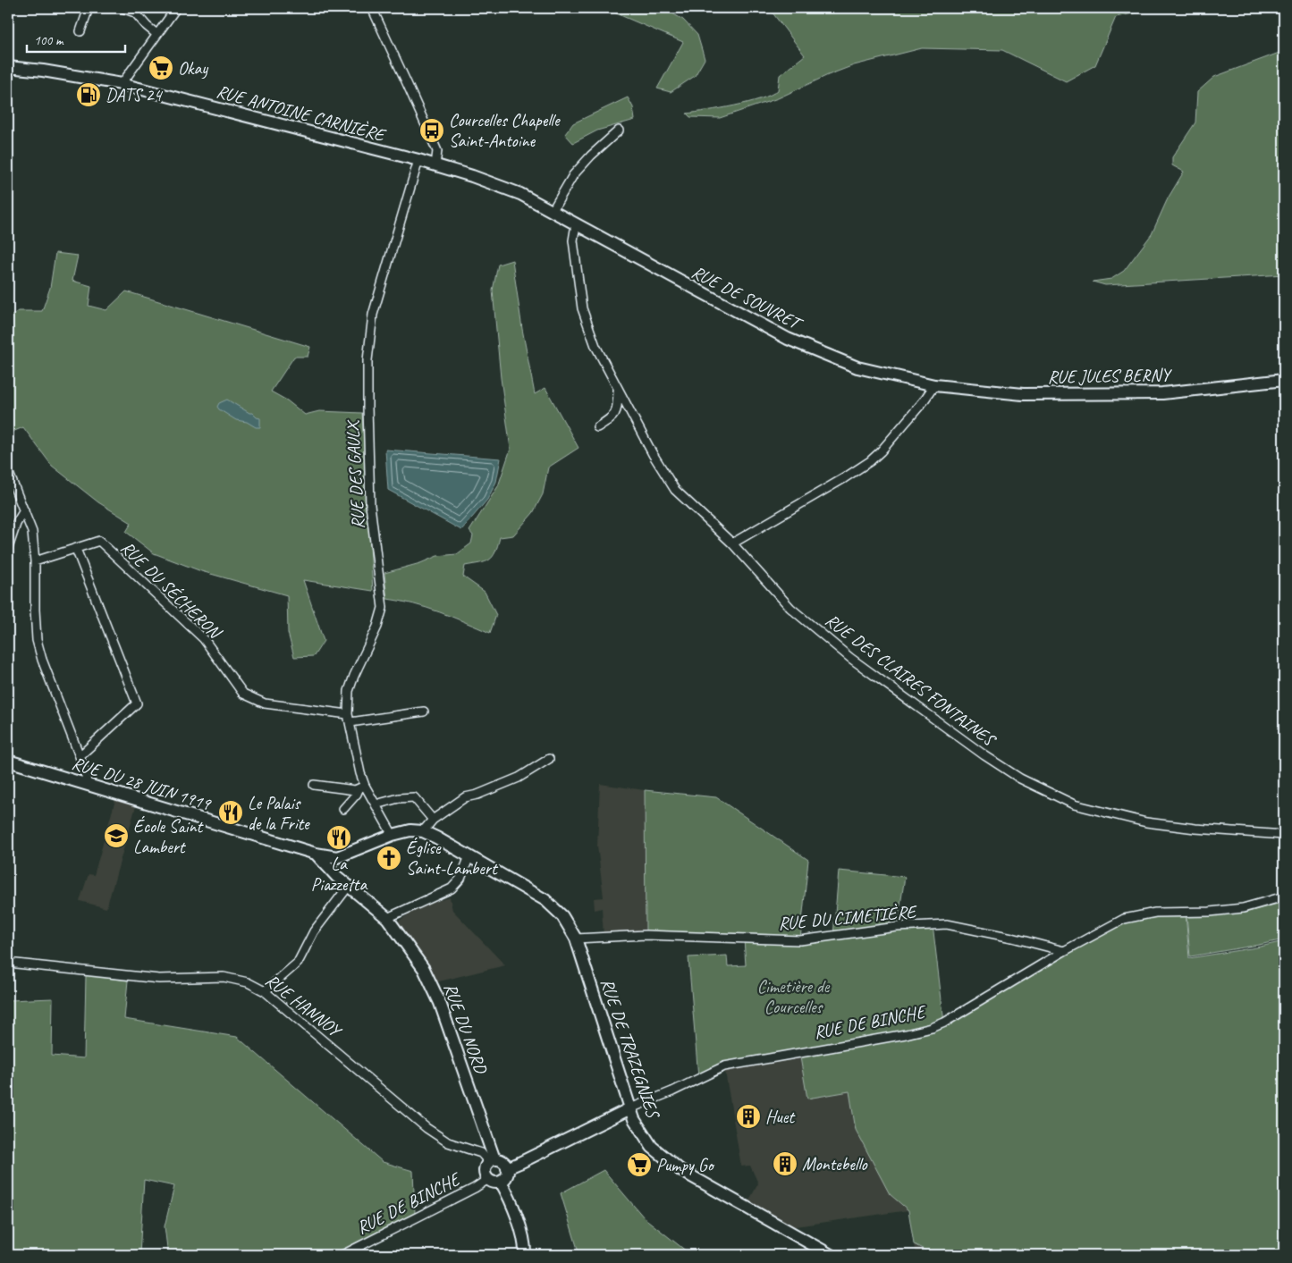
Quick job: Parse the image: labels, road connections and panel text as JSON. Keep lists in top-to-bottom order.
{
  "streets": {
    "main road": [
      "RUE ANTOINE CARNIÈRE",
      "RUE DE SOUVRET",
      "RUE JULES BERNY",
      "RUE DU 28 JUIN 1919",
      "RUE DE BINCHE",
      "RUE DU NORD",
      "RUE DE TRAZEGNIES"
    ],
    "street": [
      "RUE DES GAULX",
      "RUE DU SÉCHERON",
      "RUE DES CLAIRES FONTAINES",
      "RUE DU CIMETIÈRE",
      "RUE HANNOY"
    ]
  },
  "crossings": [
    ["RUE ANTOINE CARNIÈRE", "RUE DE SOUVRET"],
    ["RUE ANTOINE CARNIÈRE", "RUE DES GAULX"],
    ["RUE DE SOUVRET", "RUE JULES BERNY"],
    ["RUE DE SOUVRET", "RUE DES GAULX"],
    ["RUE DE SOUVRET", "RUE DES CLAIRES FONTAINES"],
    ["RUE DES GAULX", "RUE DU SÉCHERON"],
    ["RUE DES GAULX", "RUE DU 28 JUIN 1919"],
    ["RUE DU 28 JUIN 1919", "RUE DU NORD"],
    ["RUE DU 28 JUIN 1919", "RUE DE TRAZEGNIES"],
    ["RUE DU CIMETIÈRE", "RUE DE BINCHE"],
    ["RUE DU CIMETIÈRE", "RUE DE TRAZEGNIES"],
    ["RUE HANNOY", "RUE DE BINCHE"],
    ["RUE HANNOY", "RUE DU NORD"],
    ["RUE DE BINCHE", "RUE DU NORD"],
    ["RUE DE BINCHE", "RUE DE TRAZEGNIES"]
  ],
  "parks": ["Cimetière de Courcelles"],
  "places": {
    "supermarket": ["Okay", "Pumpy Go"],
    "fuel station": ["DATS 24"],
    "bus stop": ["Courcelles Chapelle Saint-Antoine"],
    "restaurant": ["Le Palais de la Frite", "La Piazzetta"],
    "school or university": ["École Saint Lambert"],
    "church": ["Église Saint-Lambert"],
    "building": ["Huet", "Montebello"]
  },
  "scale_bar": "100 m"
}
